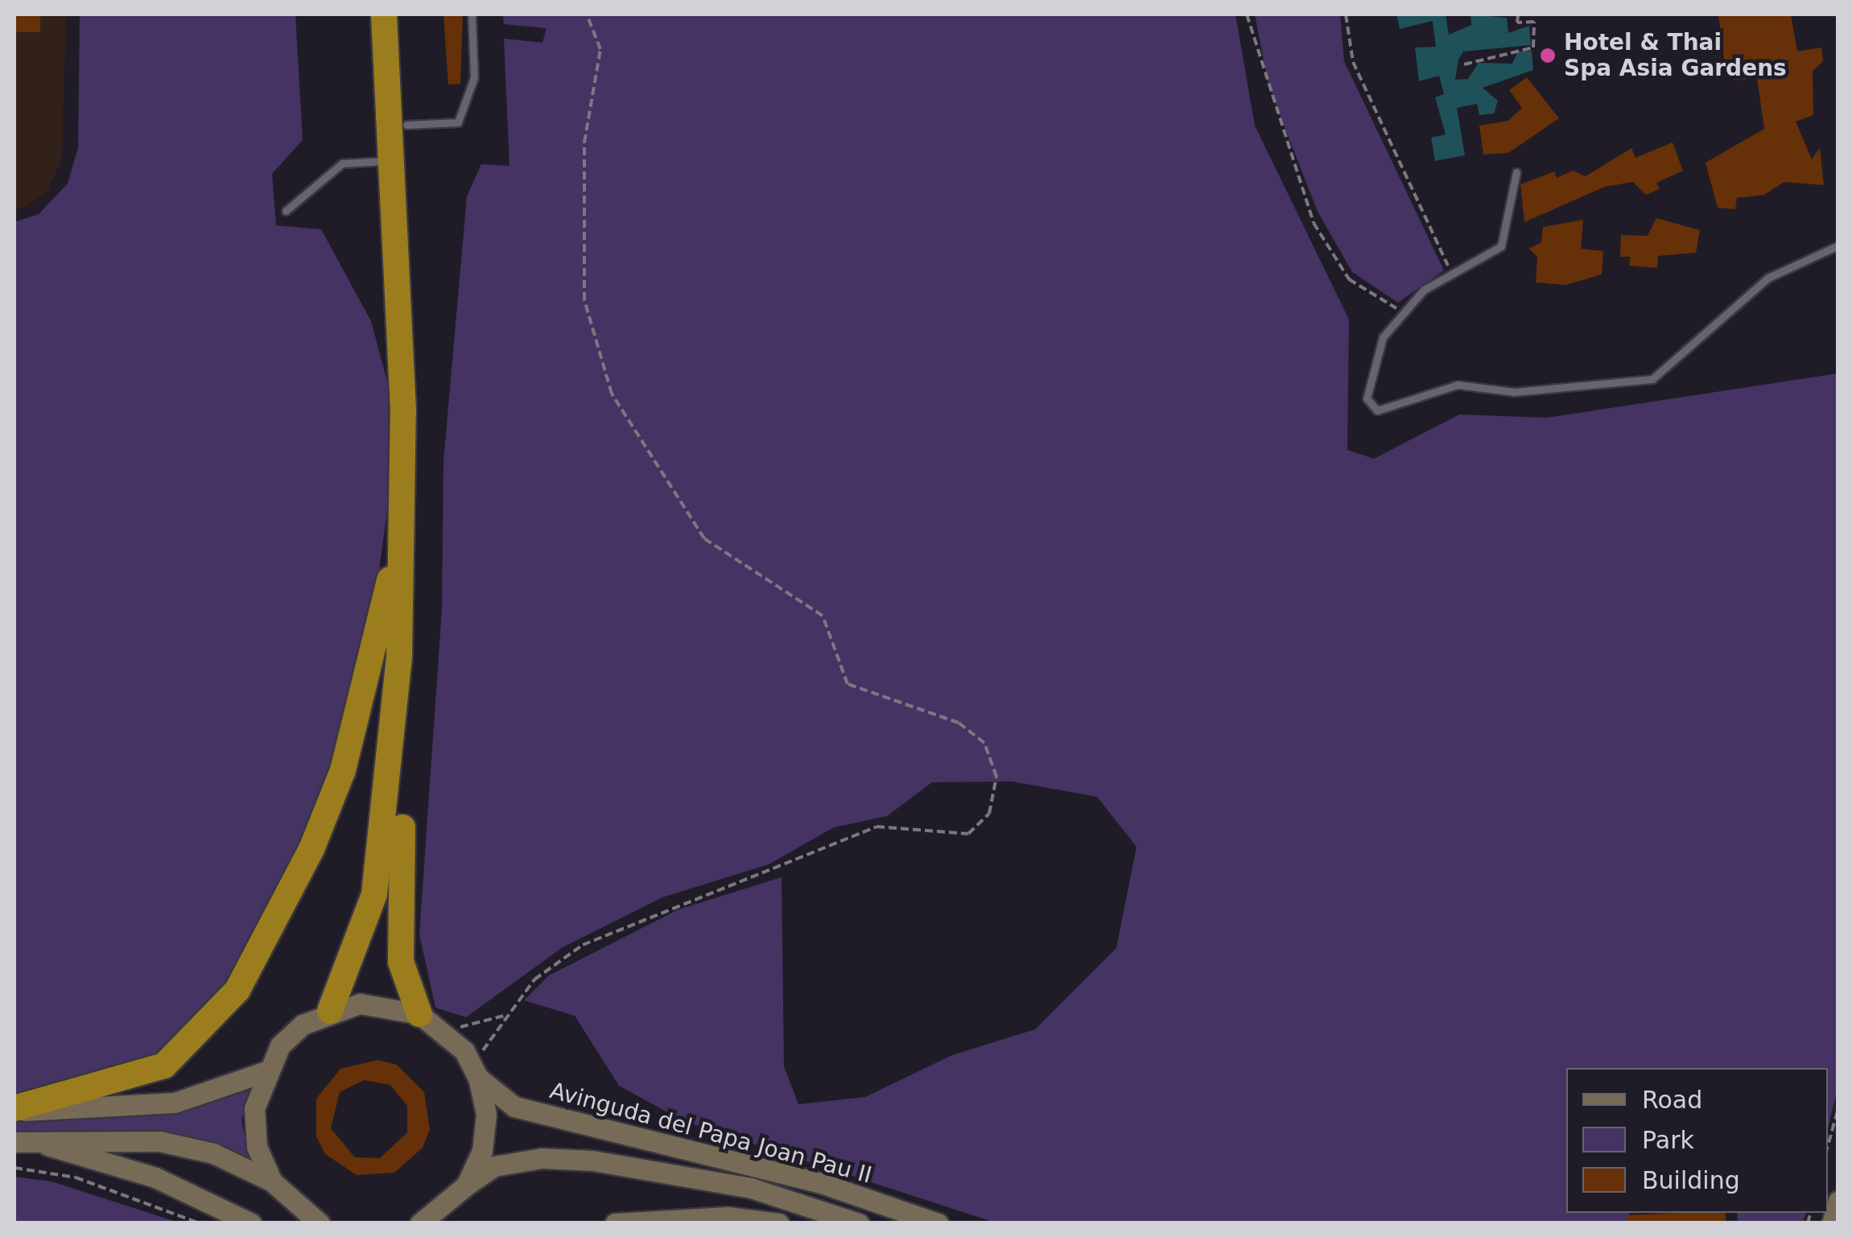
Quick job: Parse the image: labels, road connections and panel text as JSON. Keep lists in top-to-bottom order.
{
  "streets": {
    "main road": ["Avinguda del Papa Joan Pau II"]
  },
  "places": ["Hotel & Thai Spa Asia Gardens"],
  "legend": ["Road", "Park", "Building"]
}
